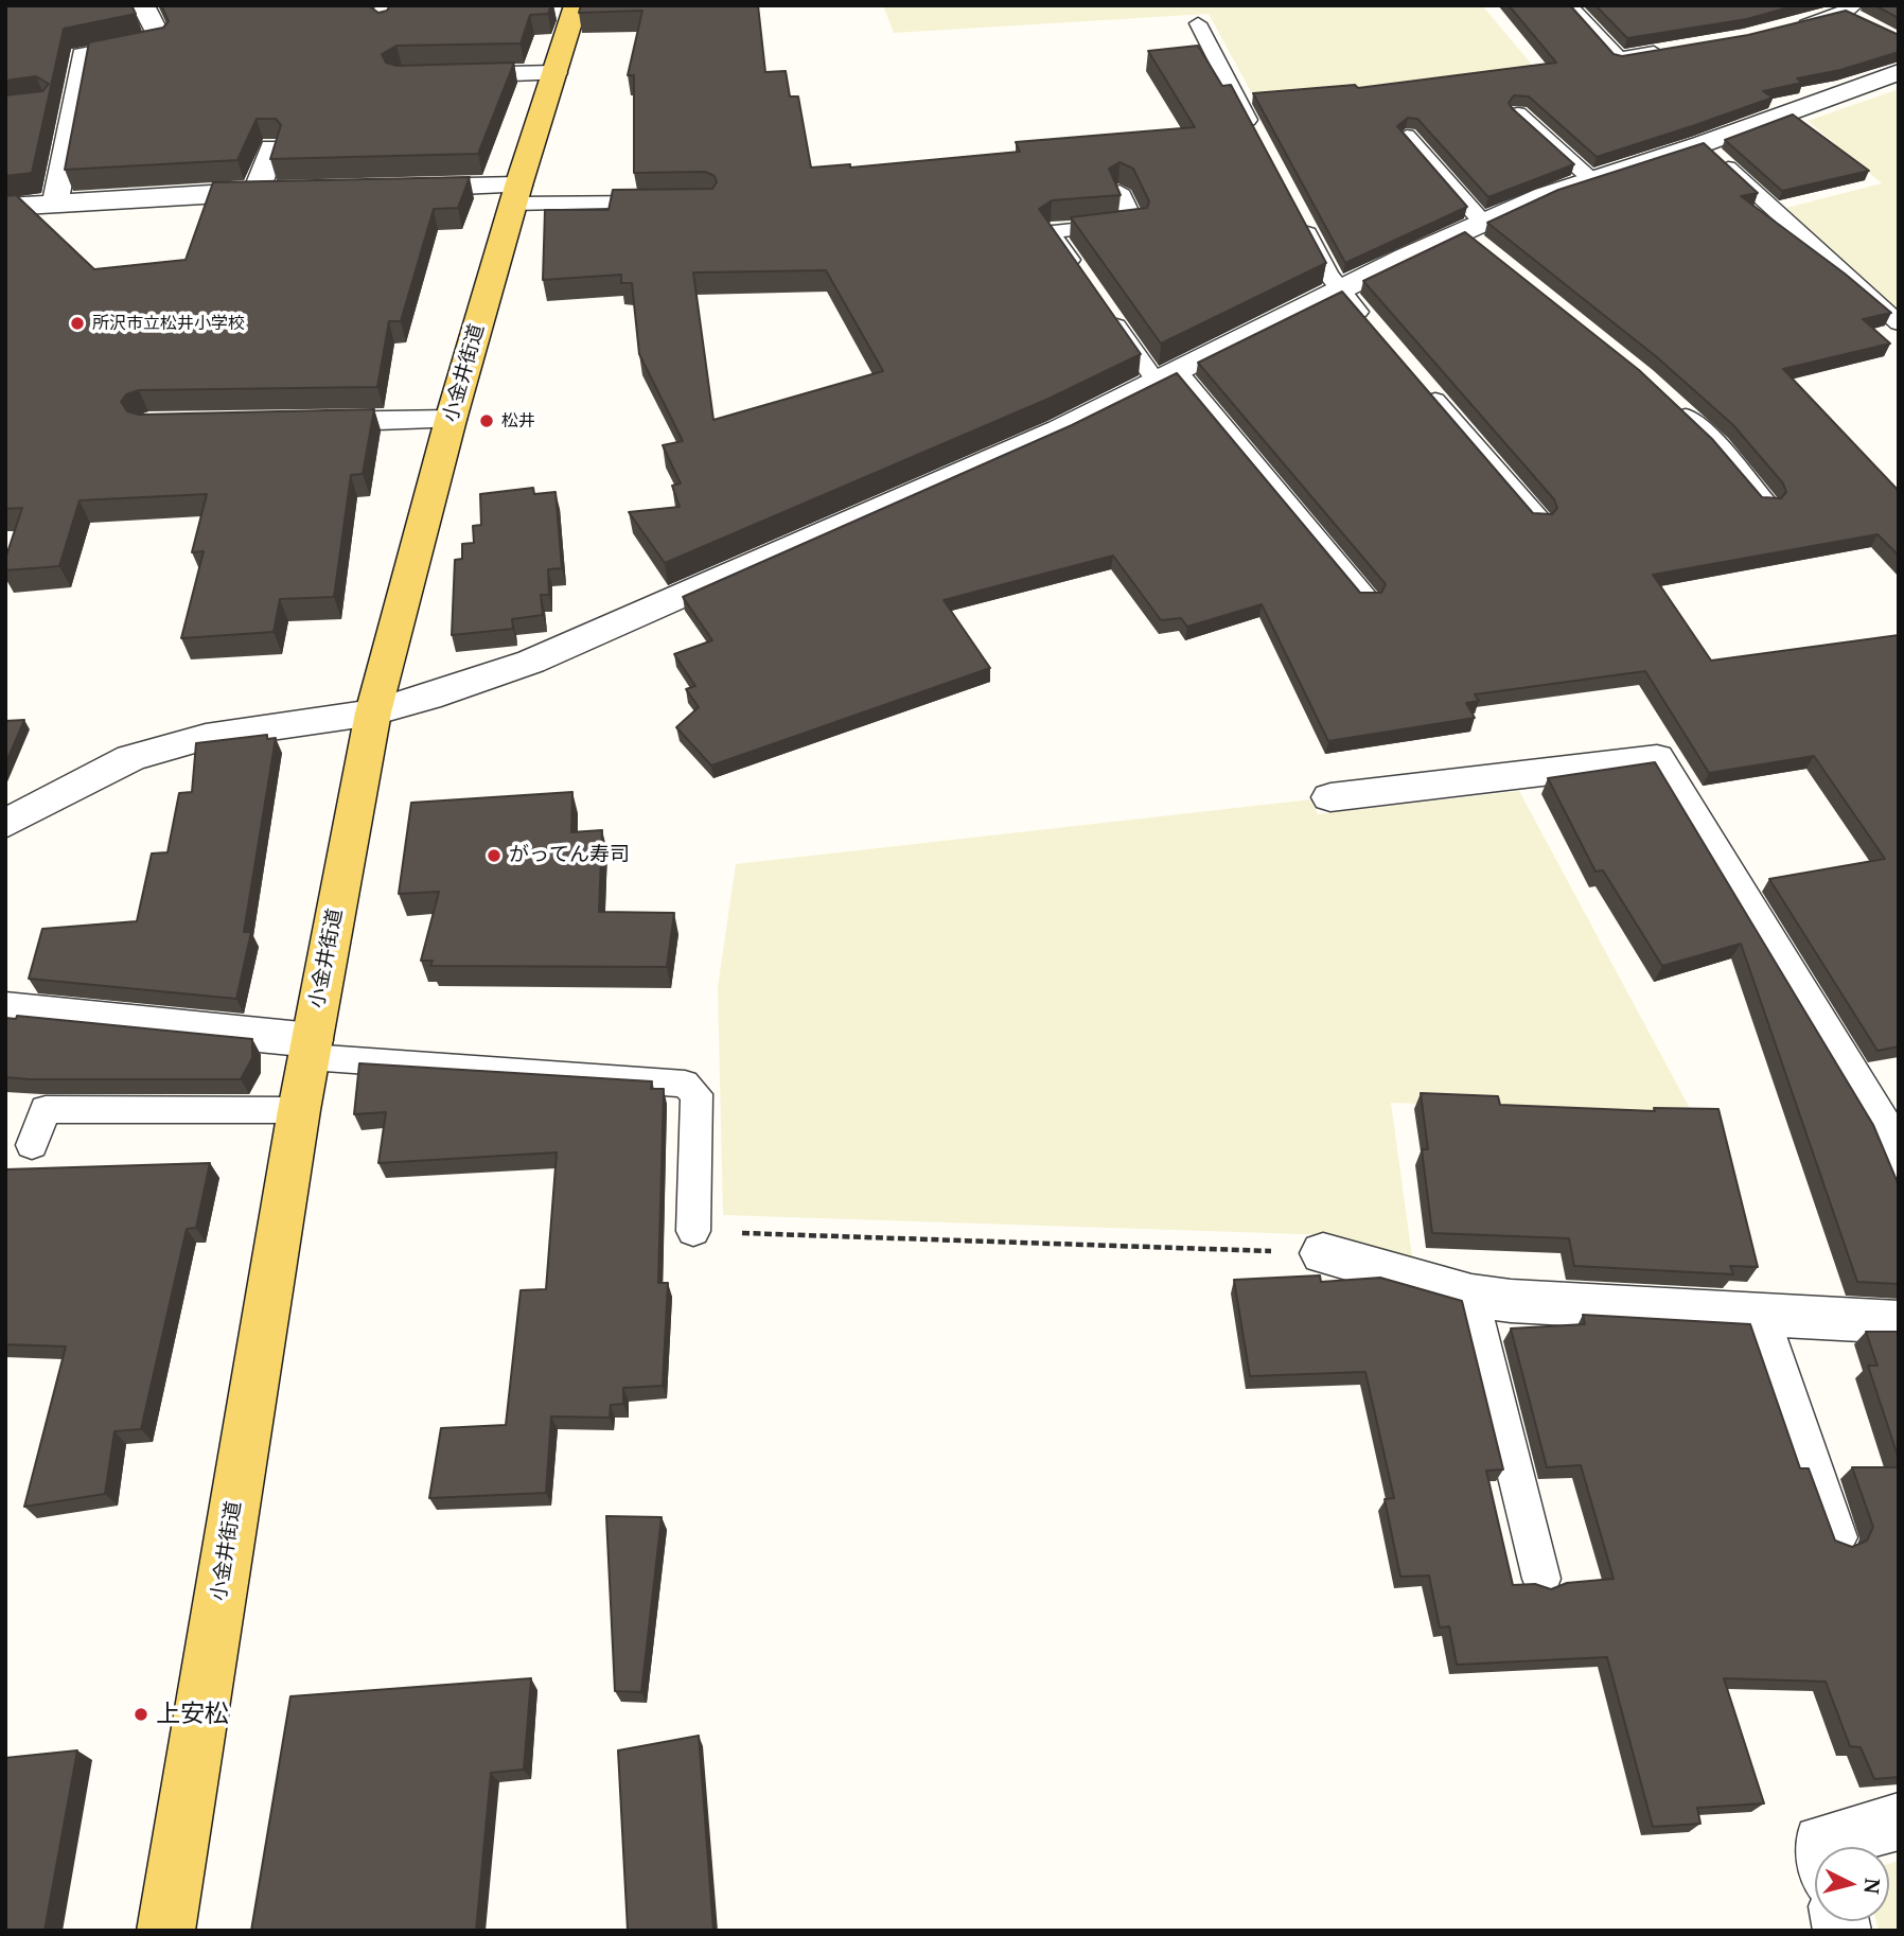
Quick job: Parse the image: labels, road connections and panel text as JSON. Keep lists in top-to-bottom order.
{
  "streets": {
    "main road": ["小金井街道"]
  },
  "places": [
    "所沢市立松井小学校",
    "松井",
    "がってん寿司",
    "上安松"
  ],
  "north": "right"
}
